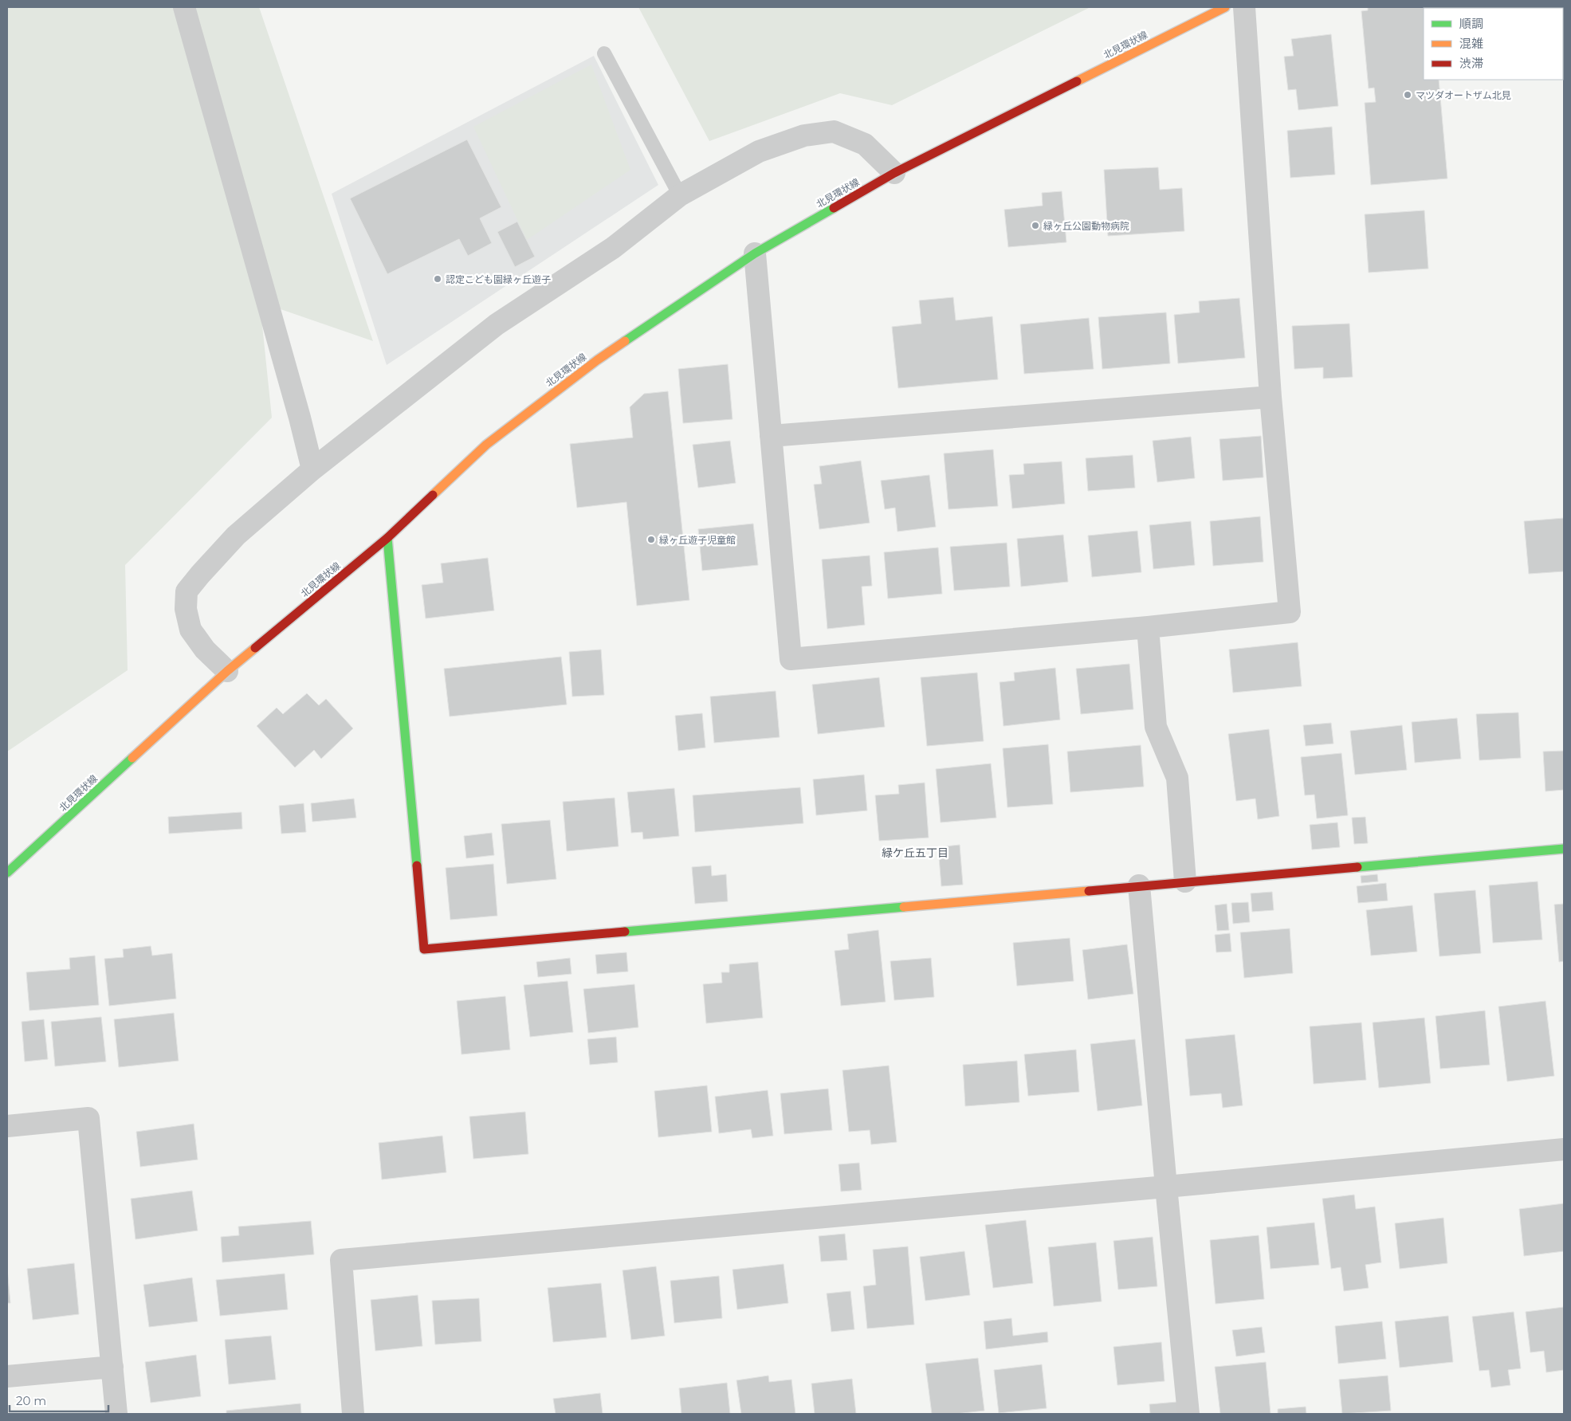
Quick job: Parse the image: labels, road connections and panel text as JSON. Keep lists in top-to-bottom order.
{
  "streets": {
    "street": ["北見環状線"]
  },
  "districts": ["緑ケ丘五丁目"],
  "places": [
    "マツダオートザム北見",
    "緑ヶ丘公園動物病院",
    "認定こども園緑ヶ丘遊子",
    "緑ヶ丘遊子児童館"
  ],
  "legend": ["順調", "混雑", "渋滞"],
  "scale_bar": "20 m"
}
